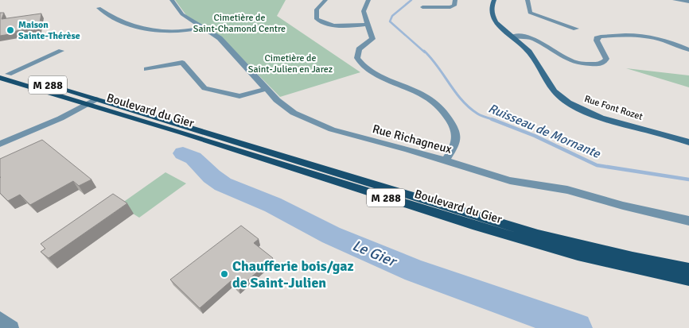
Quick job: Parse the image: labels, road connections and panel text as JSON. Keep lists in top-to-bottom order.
{
  "streets": {
    "main road": ["M 288", "Rue Font Rozet", "Boulevard du Gier"],
    "street": ["Rue Richagneux"]
  },
  "crossings": [
    ["M 288", "Boulevard du Gier"]
  ],
  "water": ["Ruisseau de Mornante", "Le Gier"],
  "parks": ["Cimetière de Saint-Chamond Centre", "Cimetière de Saint-Julien en Jarez"],
  "places": ["Maison Sainte-Thérèse", "Chaufferie bois/gaz de Saint-Julien"]
}
